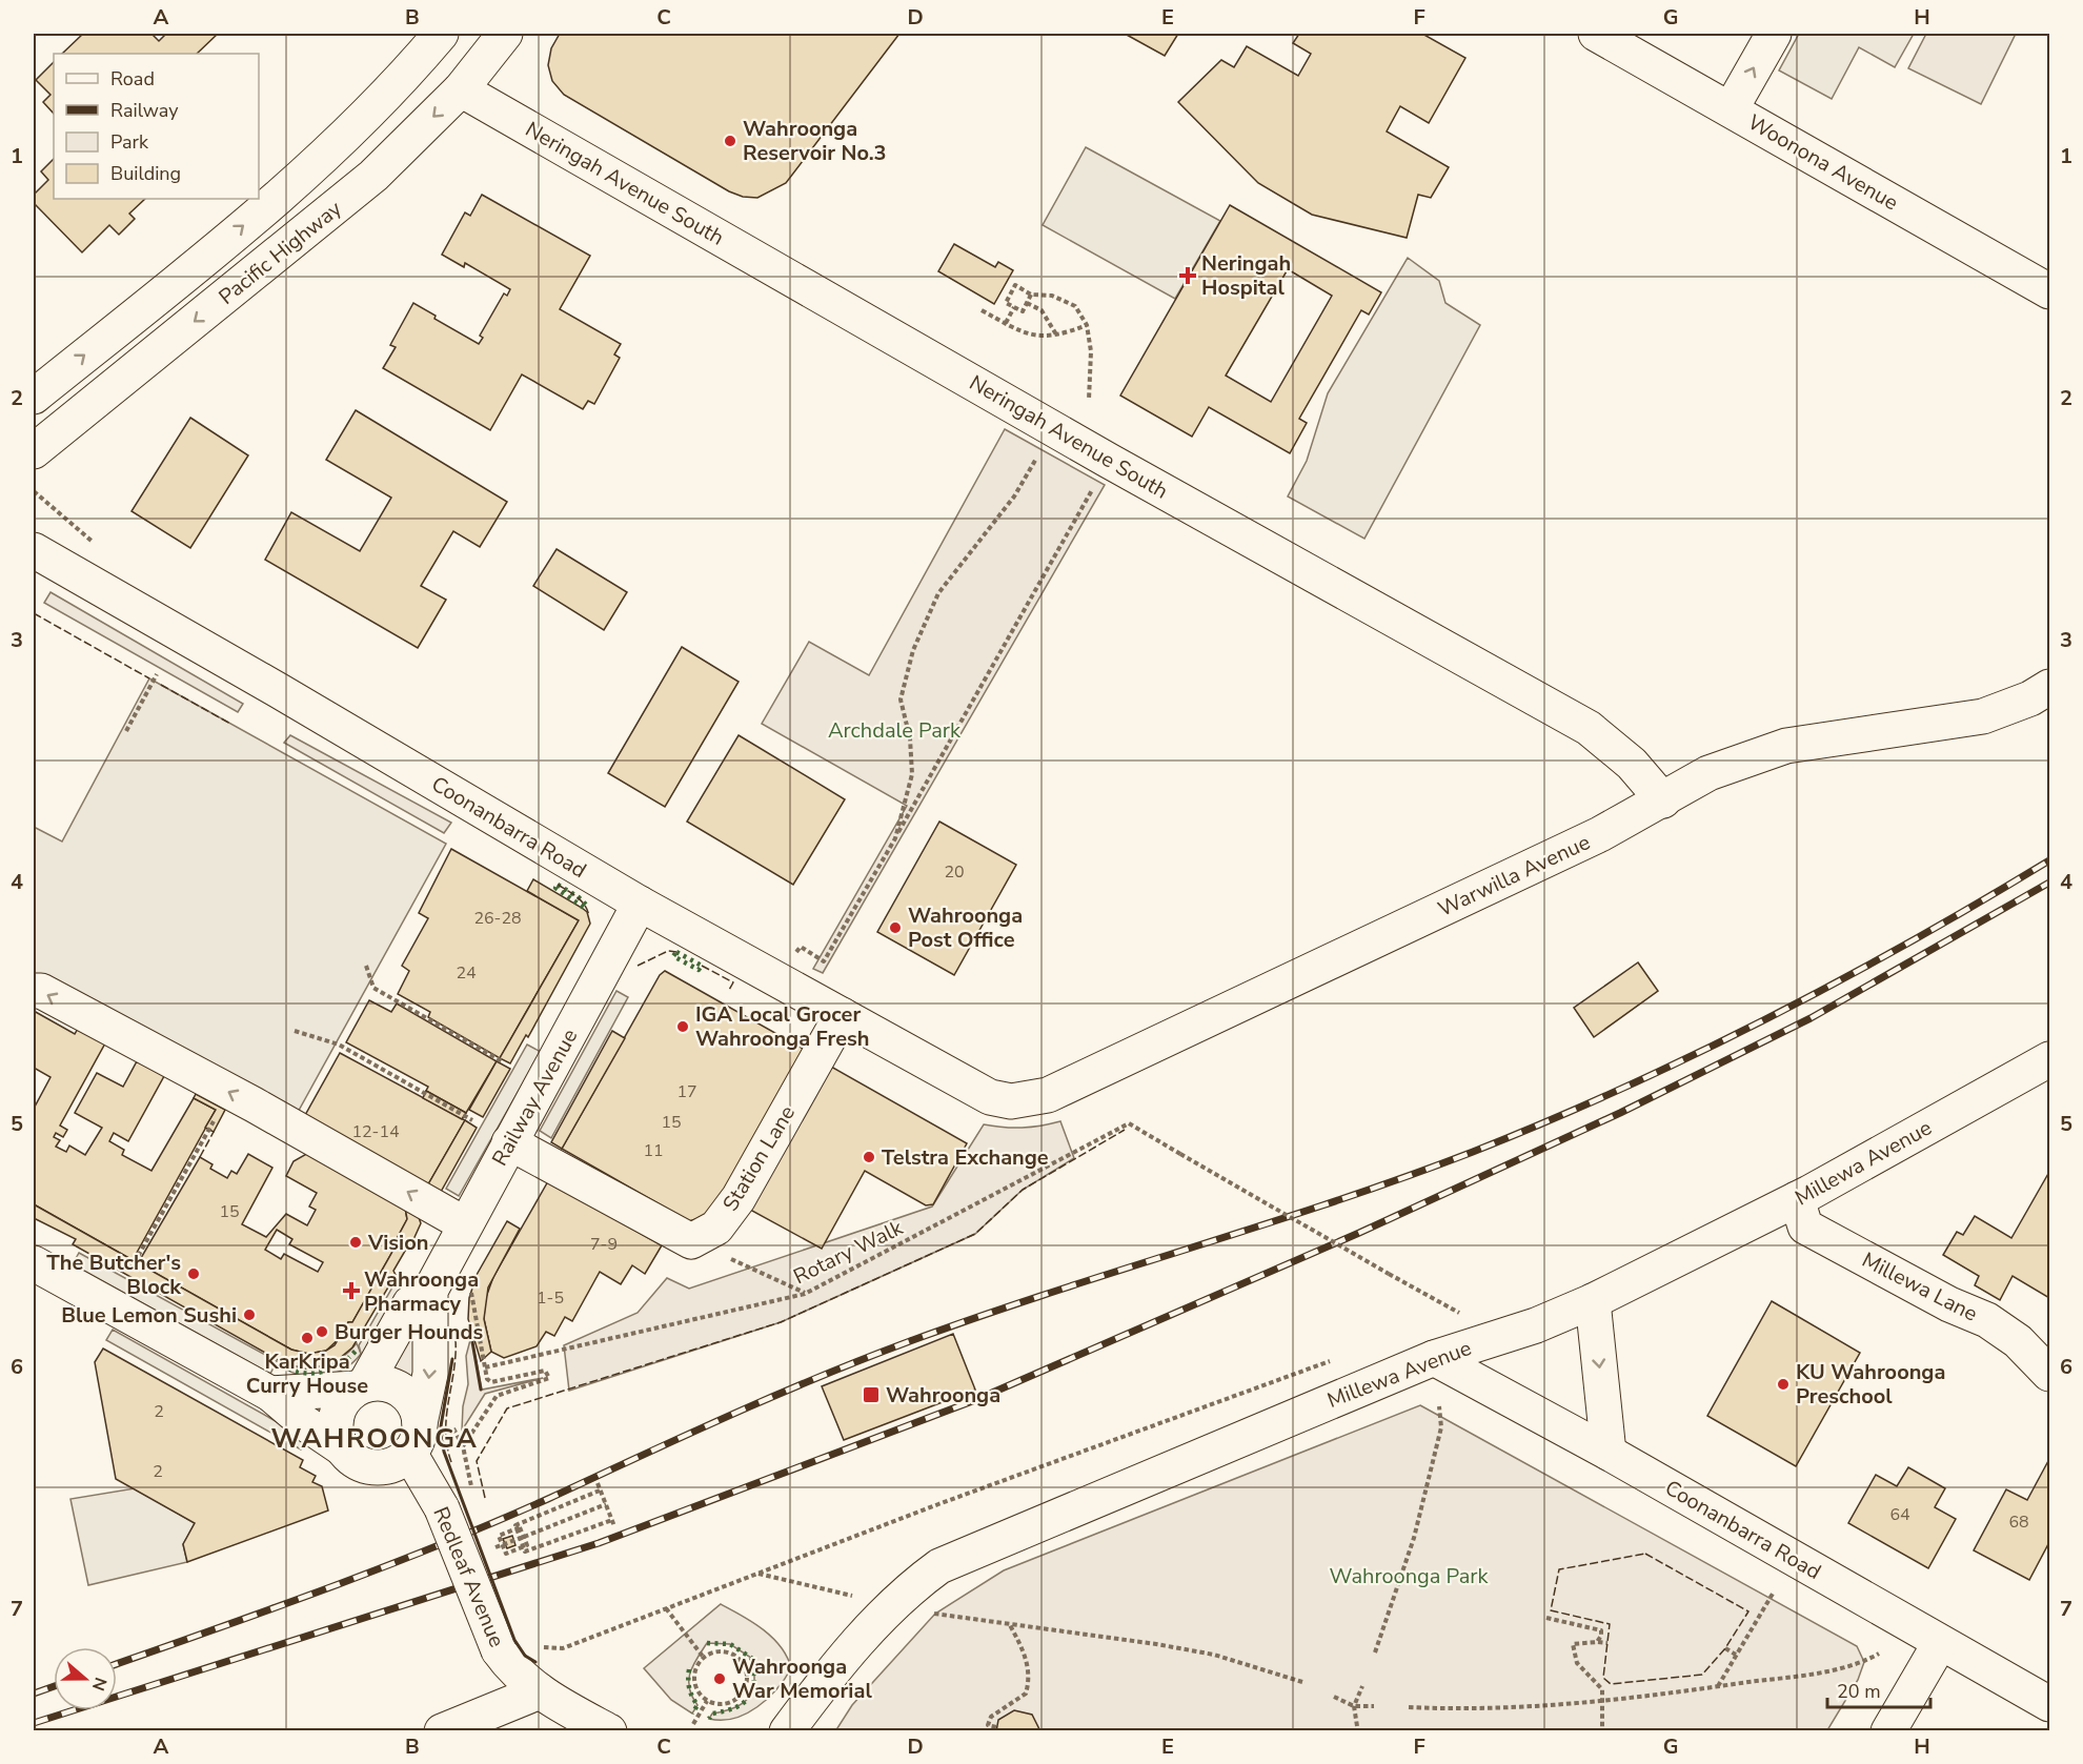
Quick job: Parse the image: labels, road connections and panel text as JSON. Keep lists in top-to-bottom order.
{
  "streets": {
    "main road": [
      "Woonona Avenue",
      "Neringah Avenue South",
      "Pacific Highway",
      "Coonanbarra Road",
      "Warwilla Avenue",
      "Railway Avenue",
      "Station Lane",
      "Millewa Avenue",
      "Millewa Lane",
      "Redleaf Avenue"
    ],
    "path": ["Rotary Walk"]
  },
  "crossings": [
    ["Neringah Avenue South", "Pacific Highway"],
    ["Neringah Avenue South", "Warwilla Avenue"],
    ["Coonanbarra Road", "Warwilla Avenue"],
    ["Coonanbarra Road", "Railway Avenue"],
    ["Coonanbarra Road", "Station Lane"],
    ["Coonanbarra Road", "Millewa Avenue"],
    ["Railway Avenue", "Redleaf Avenue"],
    ["Millewa Avenue", "Millewa Lane"]
  ],
  "districts": ["WAHROONGA"],
  "parks": ["Archdale Park", "Wahroonga Park"],
  "places": {
    "other": [
      "Wahroonga Reservoir No.3",
      "Wahroonga Post Office",
      "IGA Local Grocer Wahroonga Fresh",
      "Telstra Exchange",
      "Vision",
      "The Butcher's Block",
      "Blue Lemon Sushi",
      "Burger Hounds",
      "KarKripa Curry House",
      "KU Wahroonga Preschool",
      "Wahroonga War Memorial"
    ],
    "health": ["Neringah Hospital", "Wahroonga Pharmacy"],
    "transit": ["Wahroonga"]
  },
  "house_numbers": [
    "20",
    "26-28",
    "24",
    "17",
    "15",
    "12-14",
    "11",
    "15",
    "7-9",
    "1-5",
    "2",
    "2",
    "64",
    "68"
  ],
  "legend": [
    "Road",
    "Railway",
    "Park",
    "Building"
  ],
  "scale_bar": "20 m",
  "north": "right",
  "grid": {
    "columns": [
      "A",
      "B",
      "C",
      "D",
      "E",
      "F",
      "G",
      "H"
    ],
    "rows": [
      "1",
      "2",
      "3",
      "4",
      "5",
      "6",
      "7"
    ]
  }
}
